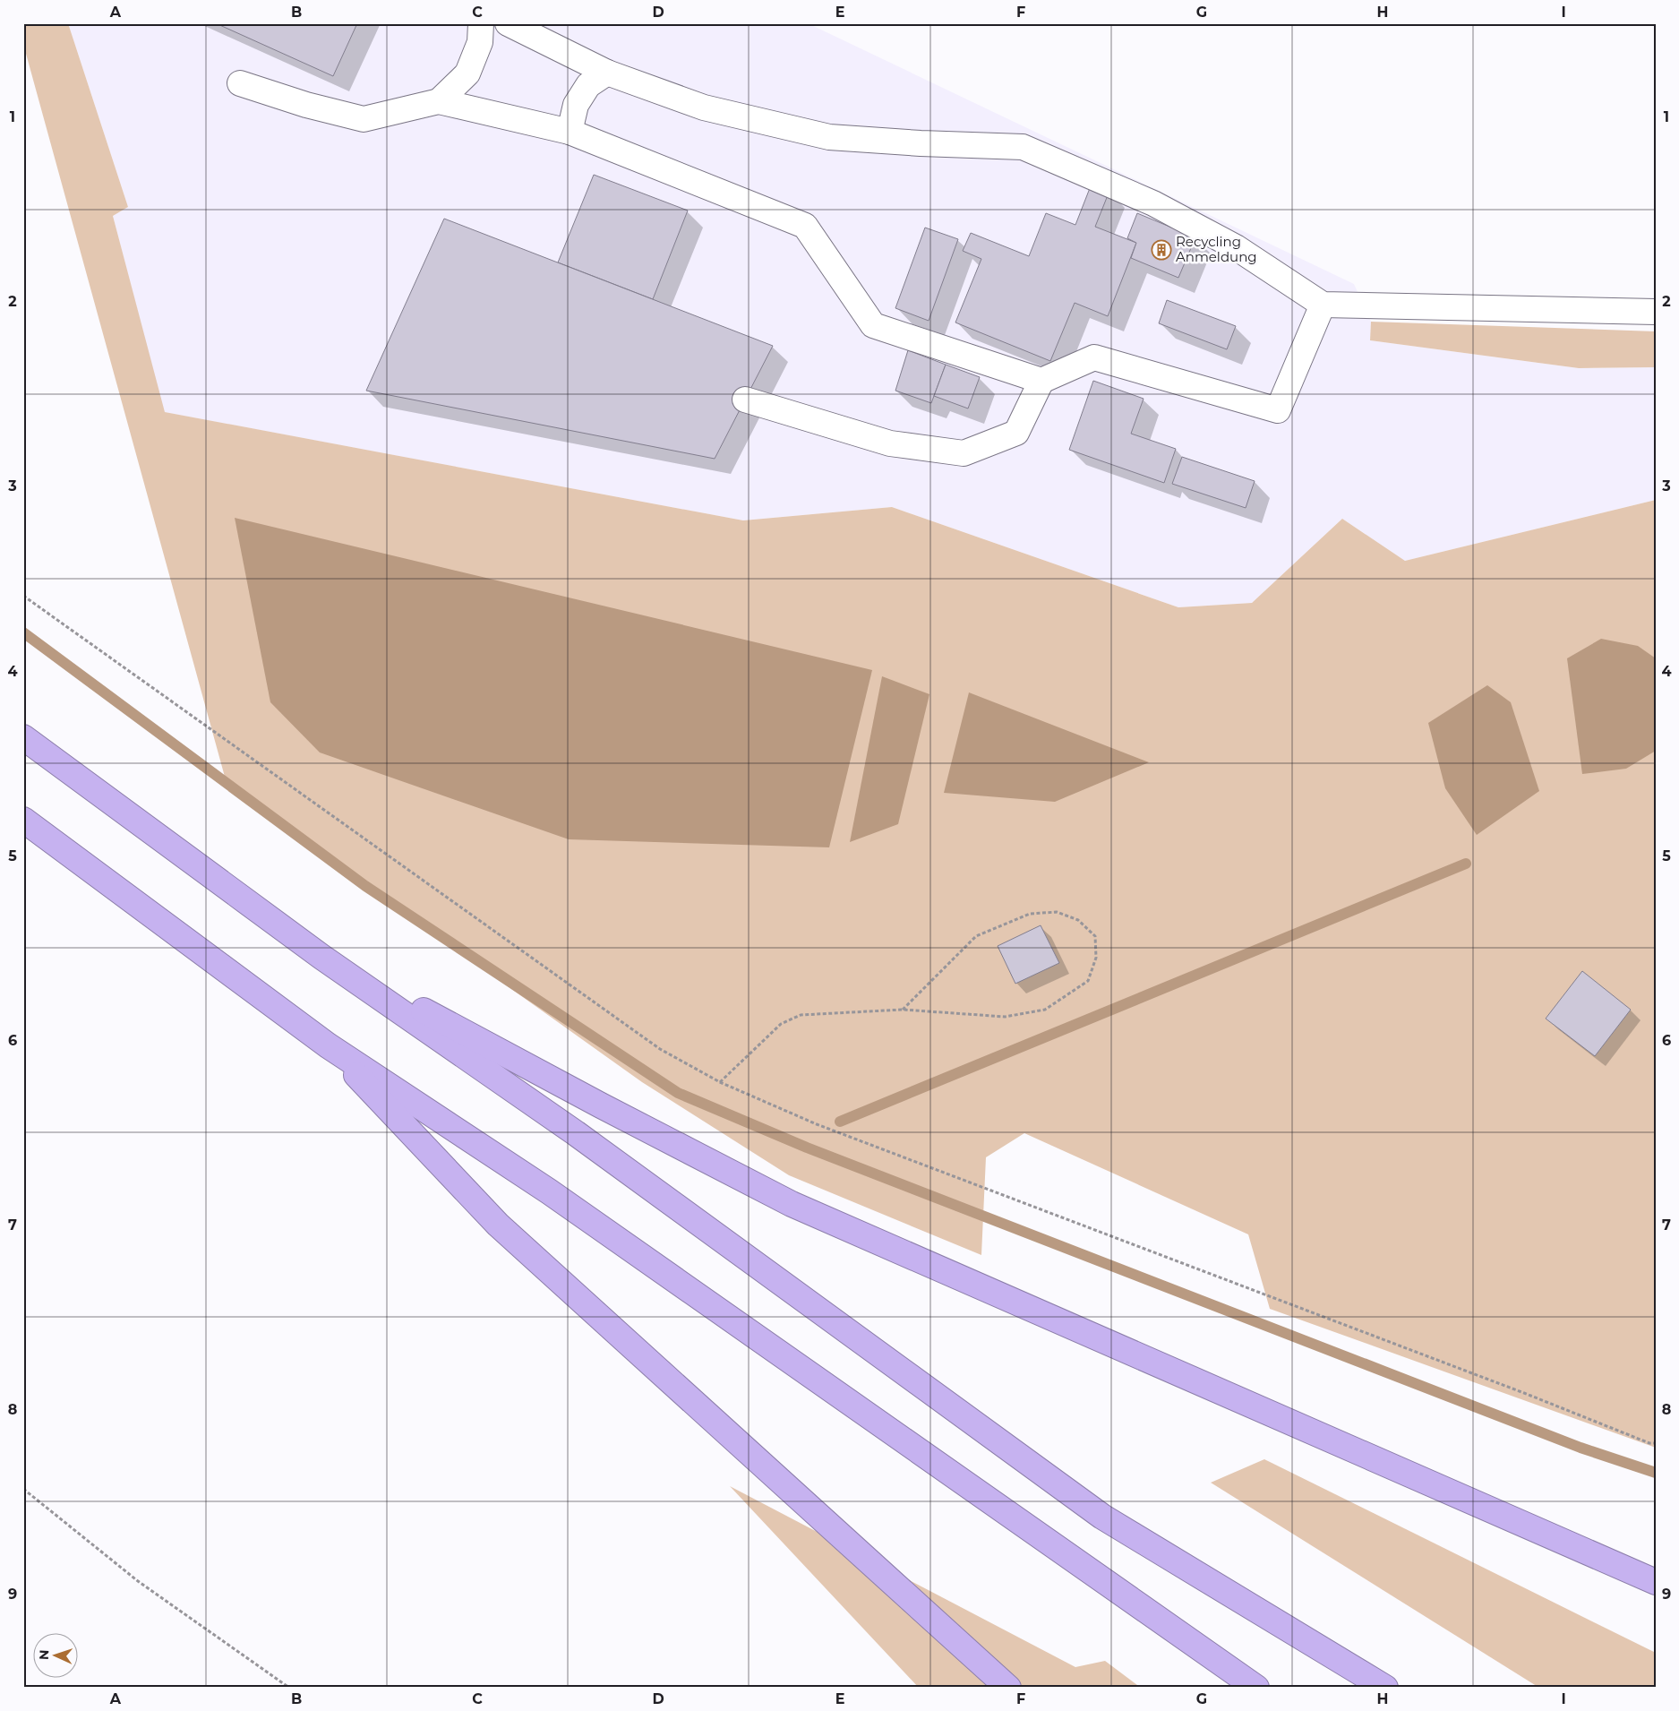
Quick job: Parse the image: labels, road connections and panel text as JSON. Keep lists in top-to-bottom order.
{
  "places": {
    "building": ["Recycling Anmeldung"]
  },
  "north": "left",
  "grid": {
    "columns": [
      "A",
      "B",
      "C",
      "D",
      "E",
      "F",
      "G",
      "H",
      "I"
    ],
    "rows": [
      "1",
      "2",
      "3",
      "4",
      "5",
      "6",
      "7",
      "8",
      "9"
    ]
  }
}
